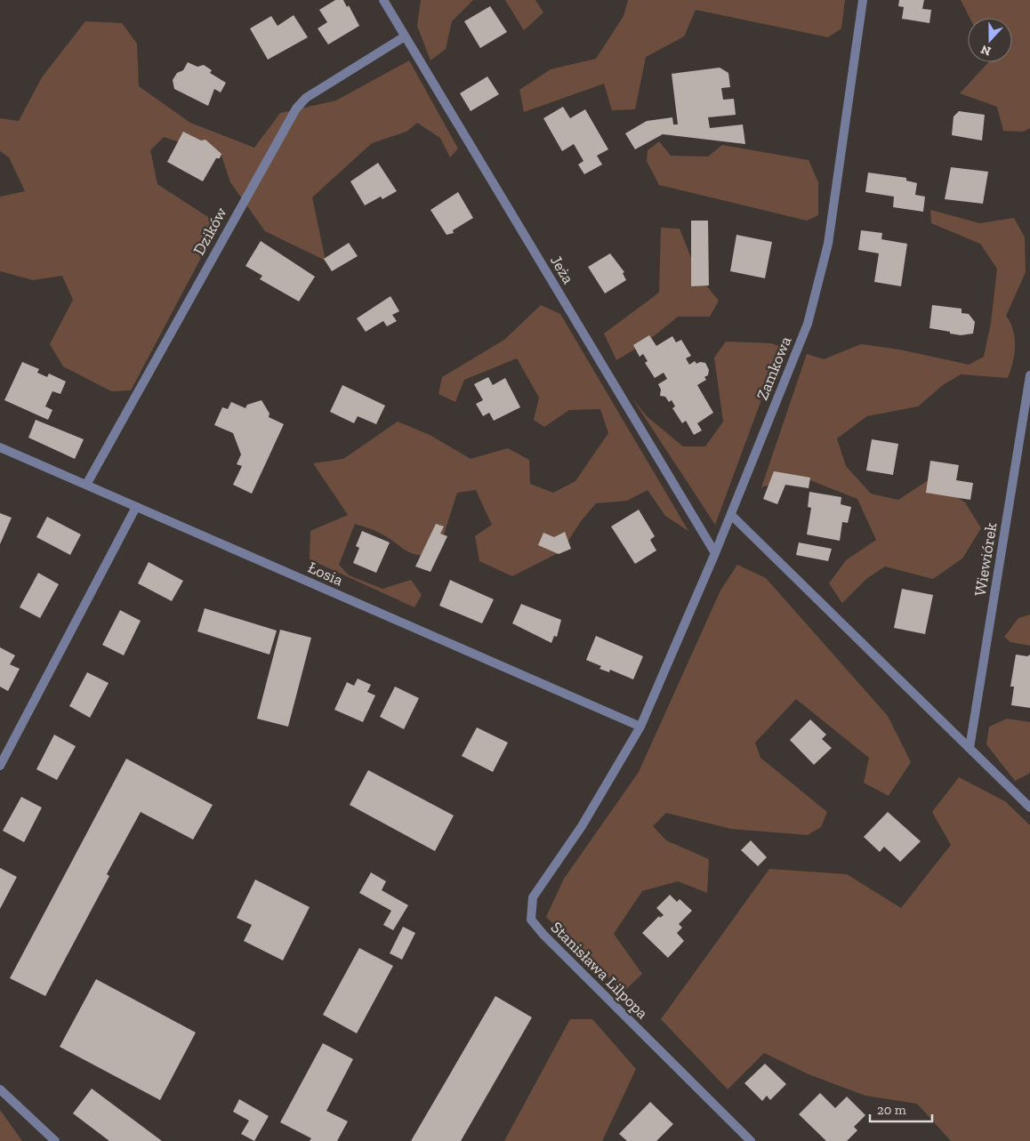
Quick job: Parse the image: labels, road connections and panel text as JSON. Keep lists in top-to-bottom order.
{
  "streets": {
    "street": [
      "Dzików",
      "Jeża",
      "Zamkowa",
      "Wiewiórek",
      "Łosia",
      "Stanisława Lilpopa"
    ]
  },
  "crossings": [
    ["Dzików", "Jeża"],
    ["Dzików", "Łosia"],
    ["Jeża", "Zamkowa"],
    ["Zamkowa", "Łosia"],
    ["Zamkowa", "Stanisława Lilpopa"],
    ["Łosia", "Stanisława Lilpopa"]
  ],
  "scale_bar": "20 m",
  "north": "bottom"
}
